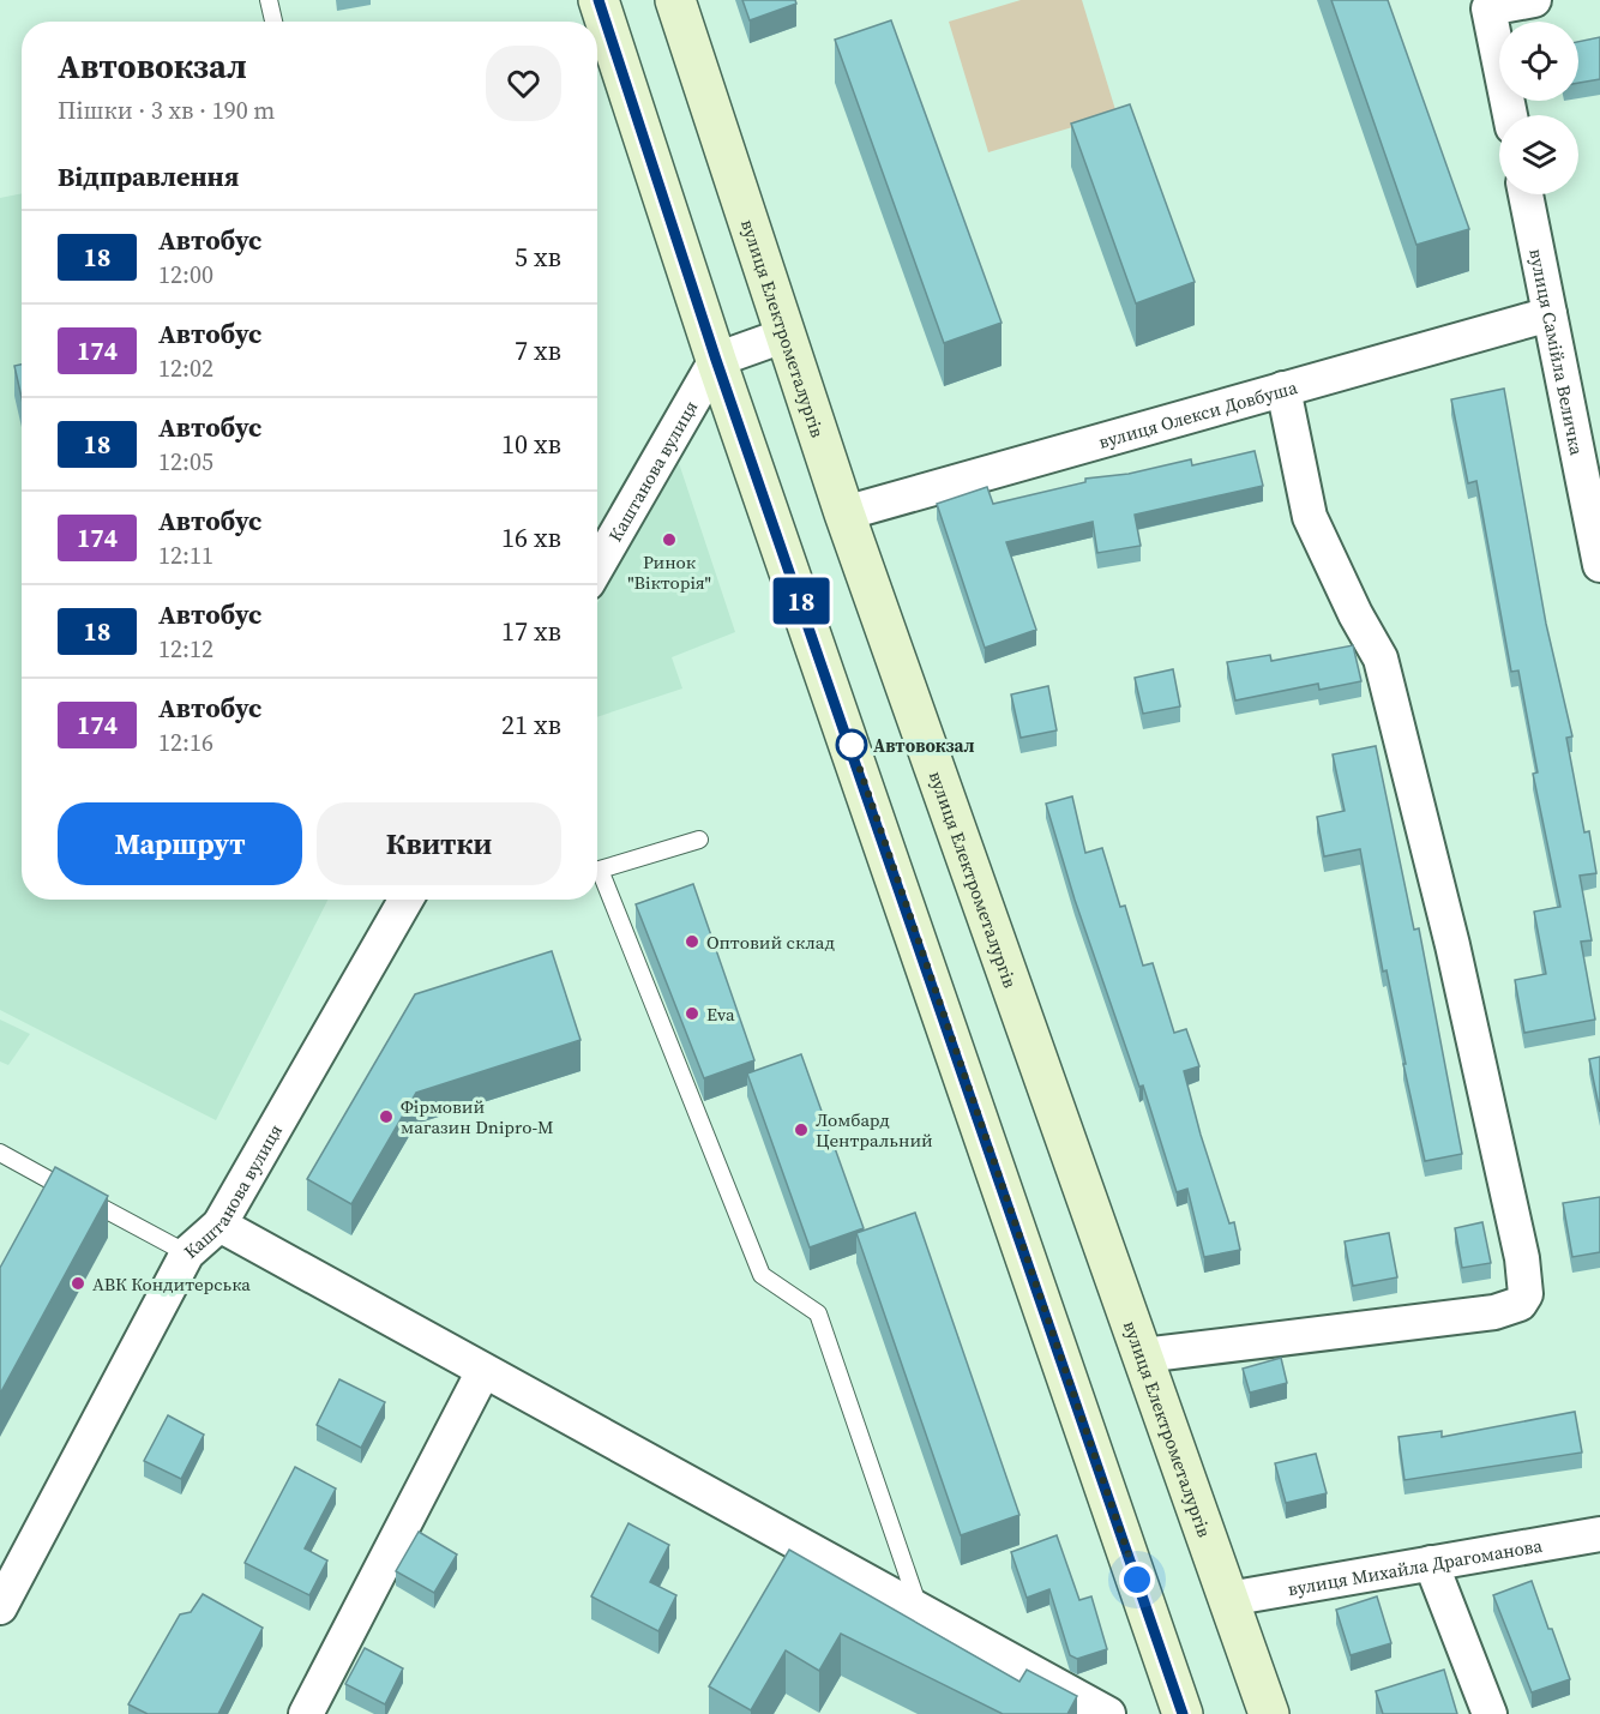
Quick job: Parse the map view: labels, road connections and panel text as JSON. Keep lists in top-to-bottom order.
{
  "streets": {
    "main road": ["вулиця Електрометалургів"],
    "street": [
      "вулиця Самійла Величка",
      "вулиця Олекси Довбуша",
      "Каштанова вулиця",
      "вулиця Михайла Драгоманова"
    ]
  },
  "crossings": [
    ["вулиця Електрометалургів", "вулиця Олекси Довбуша"],
    ["вулиця Електрометалургів", "вулиця Михайла Драгоманова"],
    ["вулиця Самійла Величка", "вулиця Олекси Довбуша"]
  ],
  "places": [
    "Ринок \"Вікторія\"",
    "Автовокзал",
    "Оптовий склад",
    "Eva",
    "Фірмовий магазин Dnipro-M",
    "Ломбард Центральний",
    "АВК Кондитерська"
  ],
  "lines": ["bus line 18"],
  "page": {
    "on_map": "18",
    "heading": [
      ["Автовокзал", "Пішки · 3 хв · 190 m"],
      "Відправлення"
    ],
    "list": [
      {
        "mark": "18",
        "name": "Автобус",
        "note": "12:00",
        "value": "5 хв"
      },
      {
        "mark": "174",
        "name": "Автобус",
        "note": "12:02",
        "value": "7 хв"
      },
      {
        "mark": "18",
        "name": "Автобус",
        "note": "12:05",
        "value": "10 хв"
      },
      {
        "mark": "174",
        "name": "Автобус",
        "note": "12:11",
        "value": "16 хв"
      },
      {
        "mark": "18",
        "name": "Автобус",
        "note": "12:12",
        "value": "17 хв"
      },
      {
        "mark": "174",
        "name": "Автобус",
        "note": "12:16",
        "value": "21 хв"
      }
    ],
    "buttons": ["Маршрут", "Квитки"]
  }
}
